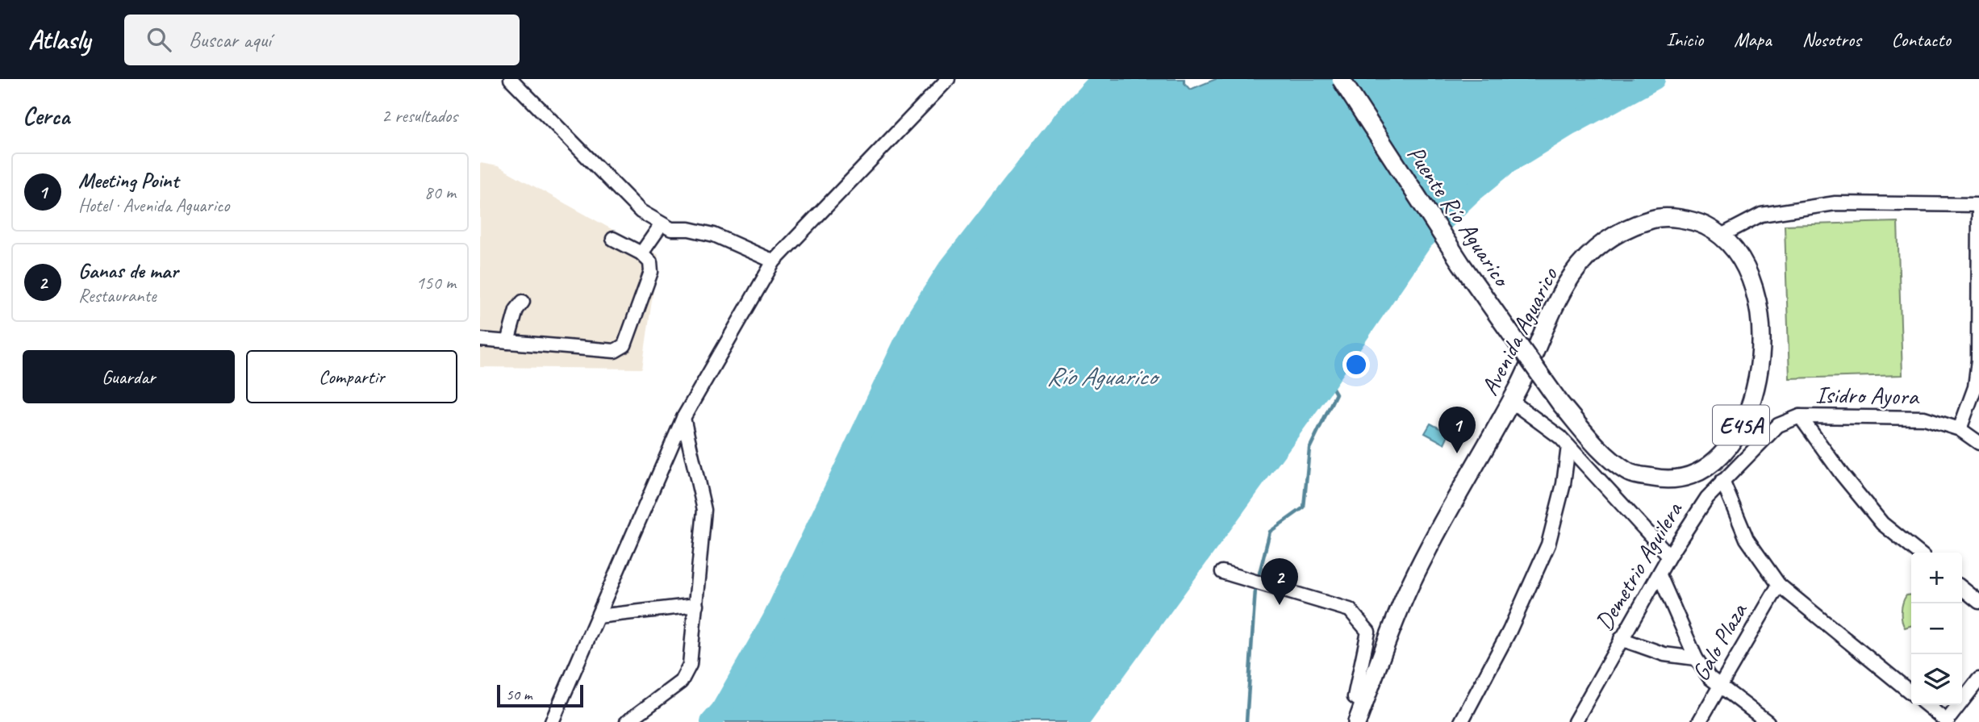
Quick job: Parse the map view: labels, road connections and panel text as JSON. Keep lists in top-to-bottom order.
{
  "streets": {
    "highway": ["Puente Río Aguarico", "Avenida Aguarico", "E45A"],
    "street": ["Isidro Ayora", "Demetrio Aguilera", "Galo Plaza"]
  },
  "crossings": [
    ["Puente Río Aguarico", "Avenida Aguarico"],
    ["Isidro Ayora", "Demetrio Aguilera"]
  ],
  "water": ["Río Aguarico"],
  "scale_bar": "50 m",
  "page": {
    "header": "Atlasly",
    "search": "Buscar aquí",
    "nav": [
      "Inicio",
      "Mapa",
      "Nosotros",
      "Contacto"
    ],
    "heading": ["Cerca", "2 resultados"],
    "list": [
      {
        "mark": "1",
        "name": "Meeting Point",
        "note": "Hotel · Avenida Aguarico",
        "value": "80 m"
      },
      {
        "mark": "2",
        "name": "Ganas de mar",
        "note": "Restaurante",
        "value": "150 m"
      }
    ],
    "buttons": ["Guardar", "Compartir"],
    "pins": ["1", "2"],
    "map_buttons": ["+", "−"],
    "scale": "50 m"
  }
}
